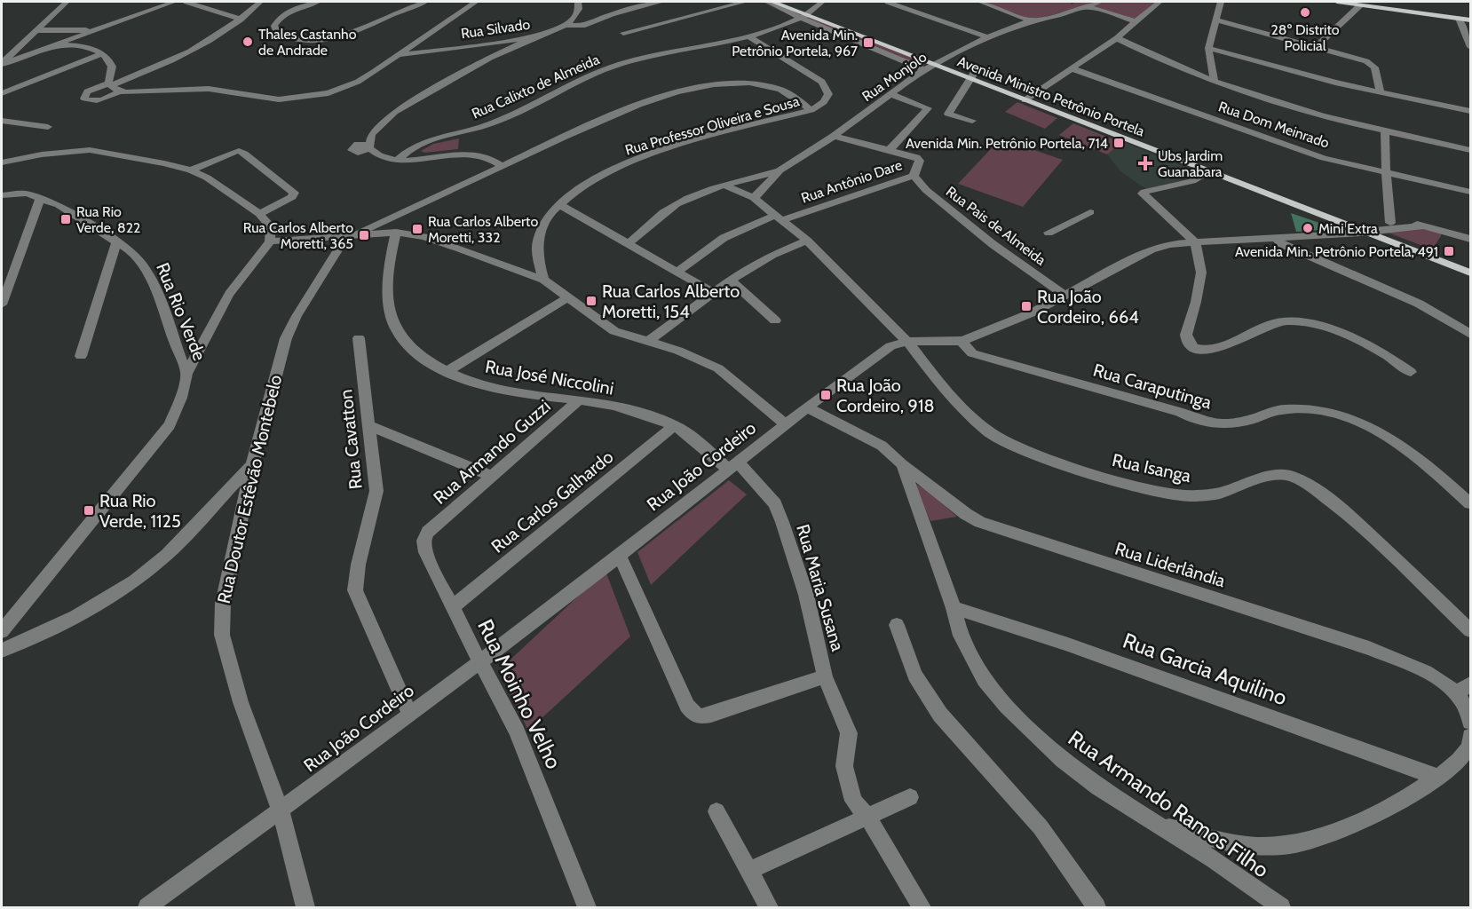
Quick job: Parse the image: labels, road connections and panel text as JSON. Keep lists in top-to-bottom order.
{
  "streets": {
    "main road": ["Avenida Ministro Petrônio Portela"],
    "street": [
      "Rua Silvado",
      "Rua Monjolo",
      "Rua Calixto de Almeida",
      "Rua Dom Meinrado",
      "Rua Professor Oliveira e Sousa",
      "Rua Antônio Dare",
      "Rua Pais de Almeida",
      "Rua Rio Verde",
      "Rua José Niccolini",
      "Rua Caraputinga",
      "Rua Cavatton",
      "Rua Armando Guzzi",
      "Rua João Cordeiro",
      "Rua Isanga",
      "Rua Doutor Estêvão Montebelo",
      "Rua Carlos Galhardo",
      "Rua Liderlândia",
      "Rua Maria Susana",
      "Rua Garcia Aquilino",
      "Rua Moinho Velho",
      "Rua Armando Ramos Filho"
    ]
  },
  "crossings": [
    ["Rua Monjolo", "Avenida Ministro Petrônio Portela"],
    ["Rua Monjolo", "Rua Isanga"],
    ["Rua Calixto de Almeida", "Avenida Ministro Petrônio Portela"],
    ["Rua Calixto de Almeida", "Rua Professor Oliveira e Sousa"],
    ["Avenida Ministro Petrônio Portela", "Rua João Cordeiro"],
    ["Rua Antônio Dare", "Rua Pais de Almeida"],
    ["Rua Antônio Dare", "Rua Isanga"],
    ["Rua Pais de Almeida", "Rua João Cordeiro"],
    ["Rua José Niccolini", "Rua Armando Guzzi"],
    ["Rua José Niccolini", "Rua João Cordeiro"],
    ["Rua José Niccolini", "Rua Carlos Galhardo"],
    ["Rua José Niccolini", "Rua Maria Susana"],
    ["Rua Caraputinga", "Rua João Cordeiro"],
    ["Rua Cavatton", "Rua João Cordeiro"],
    ["Rua Armando Guzzi", "Rua Moinho Velho"],
    ["Rua João Cordeiro", "Rua Isanga"],
    ["Rua João Cordeiro", "Rua Doutor Estêvão Montebelo"],
    ["Rua João Cordeiro", "Rua Maria Susana"],
    ["Rua João Cordeiro", "Rua Moinho Velho"],
    ["Rua Carlos Galhardo", "Rua Moinho Velho"],
    ["Rua Liderlândia", "Rua Armando Ramos Filho"],
    ["Rua Garcia Aquilino", "Rua Armando Ramos Filho"]
  ],
  "places": {
    "other": ["28º Distrito Policial", "Thales Castanho de Andrade", "Mini Extra"],
    "transit": [
      "Avenida Min. Petrônio Portela, 967",
      "Avenida Min. Petrônio Portela, 714",
      "Rua Rio Verde, 822",
      "Rua Carlos Alberto Moretti, 332",
      "Rua Carlos Alberto Moretti, 365",
      "Avenida Min. Petrônio Portela, 491",
      "Rua Carlos Alberto Moretti, 154",
      "Rua João Cordeiro, 664",
      "Rua João Cordeiro, 918",
      "Rua Rio Verde, 1125"
    ],
    "health": ["Ubs Jardim Guanabara"]
  }
}
